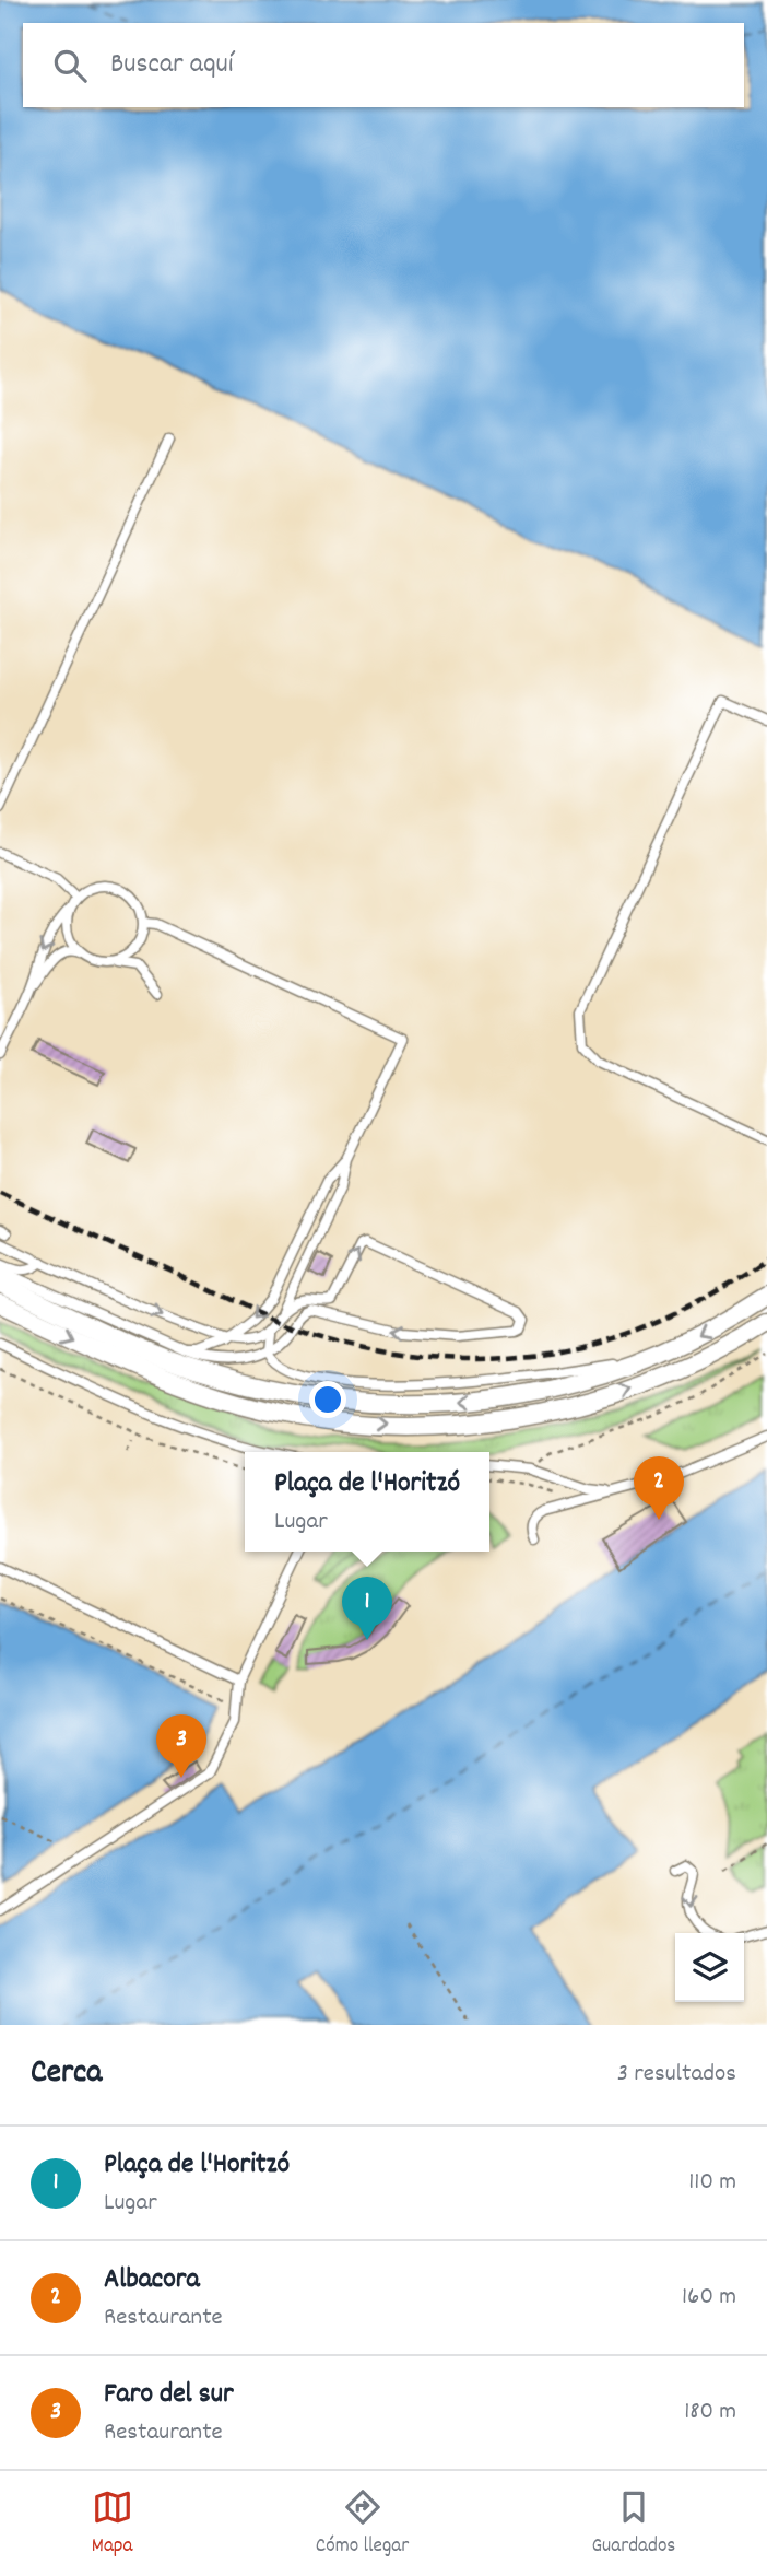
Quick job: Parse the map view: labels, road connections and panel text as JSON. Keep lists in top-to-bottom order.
{
  "page": {
    "search": "Buscar aquí",
    "popup": ["Plaça de l'Horitzó", "Lugar"],
    "pins": ["2", "1", "3"],
    "heading": ["Cerca", "3 resultados"],
    "list": [
      {
        "mark": "1",
        "name": "Plaça de l'Horitzó",
        "note": "Lugar",
        "value": "110 m"
      },
      {
        "mark": "2",
        "name": "Albacora",
        "note": "Restaurante",
        "value": "160 m"
      },
      {
        "mark": "3",
        "name": "Faro del sur",
        "note": "Restaurante",
        "value": "180 m"
      }
    ],
    "nav": ["Mapa", "Cómo llegar", "Guardados"]
  }
}
